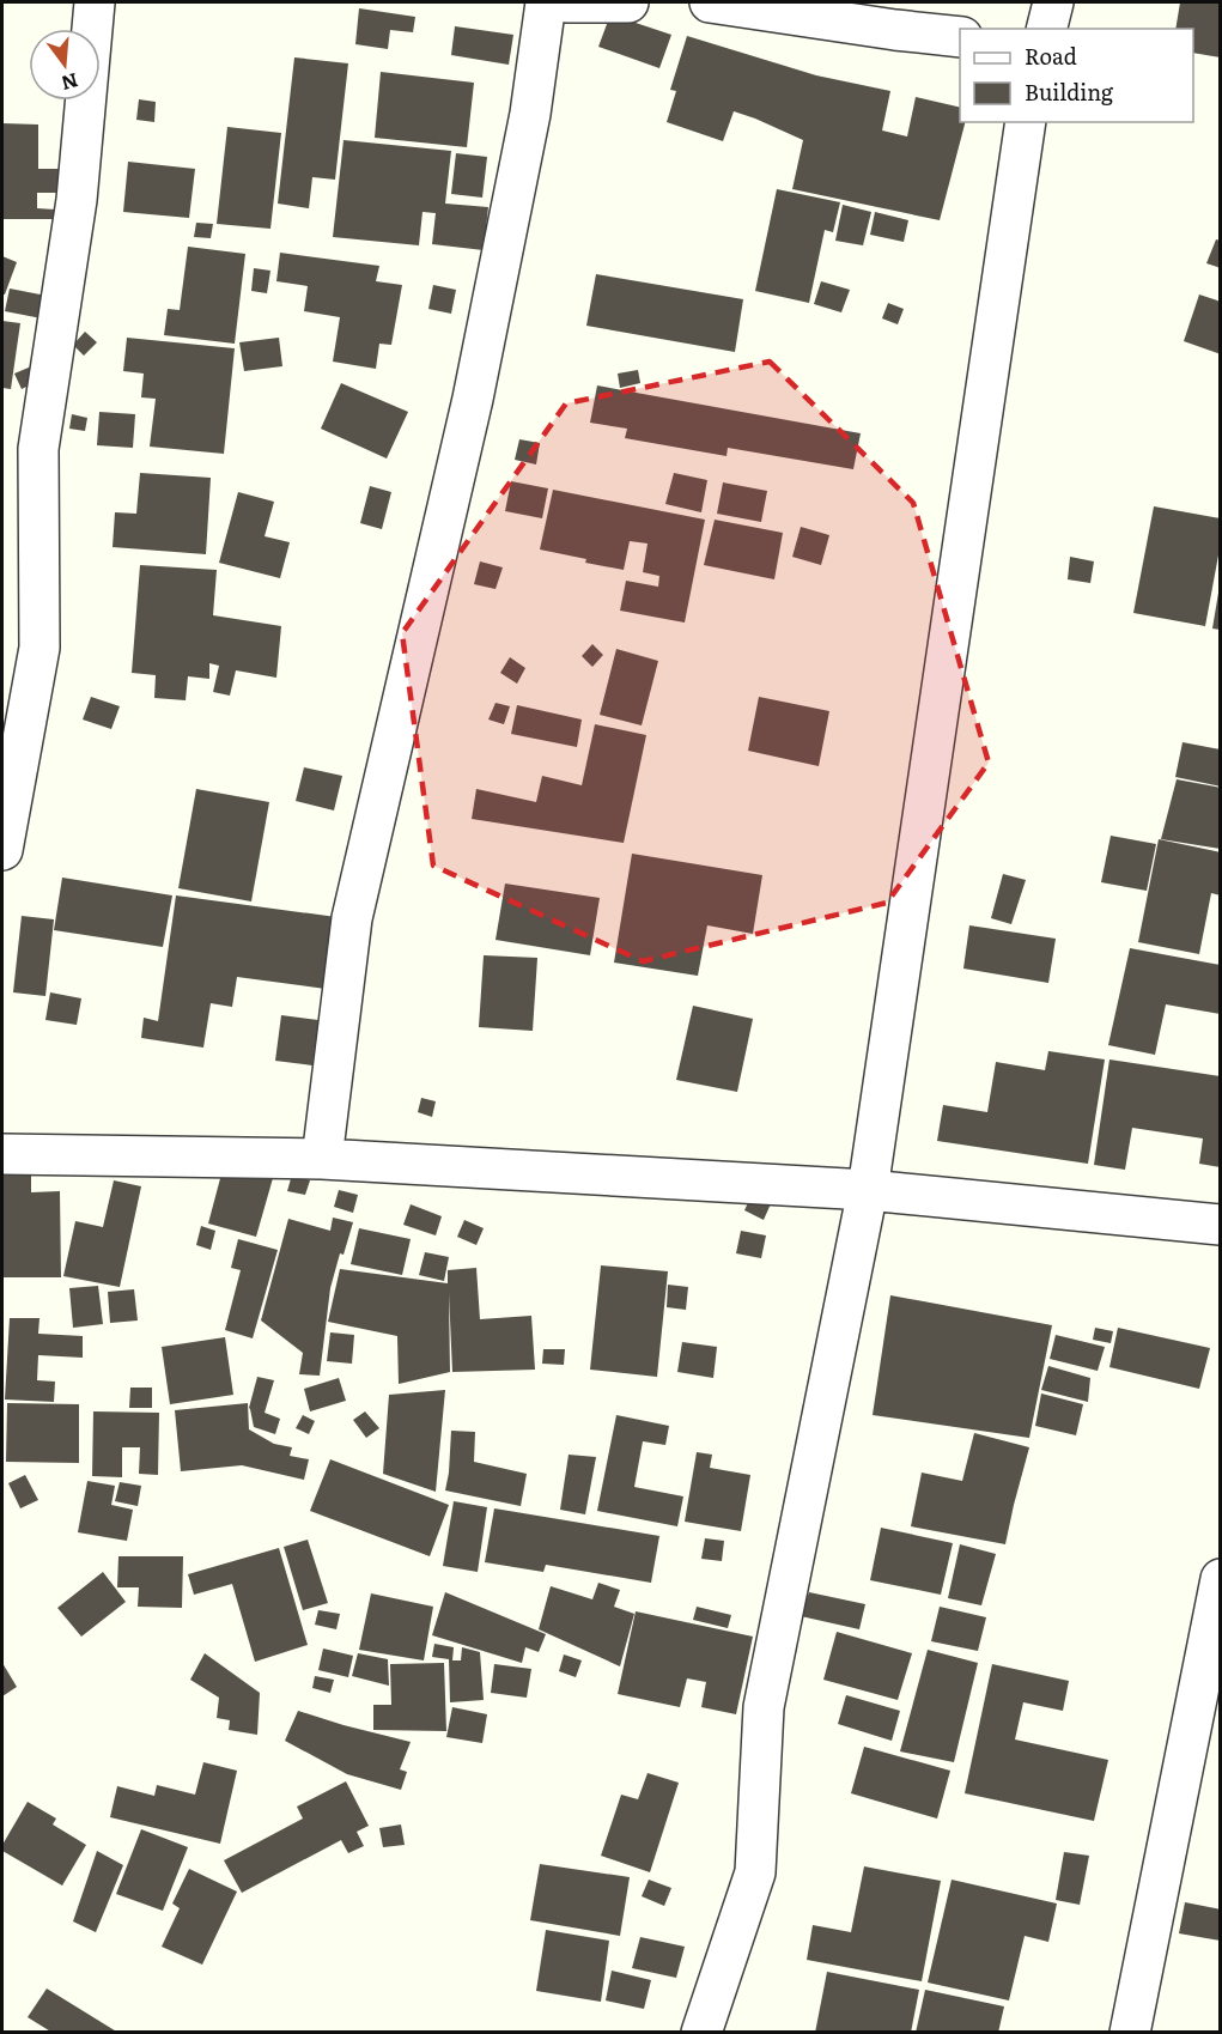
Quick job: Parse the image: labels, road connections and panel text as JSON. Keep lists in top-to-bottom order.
{
  "legend": ["Road", "Building"],
  "north": "bottom"
}
